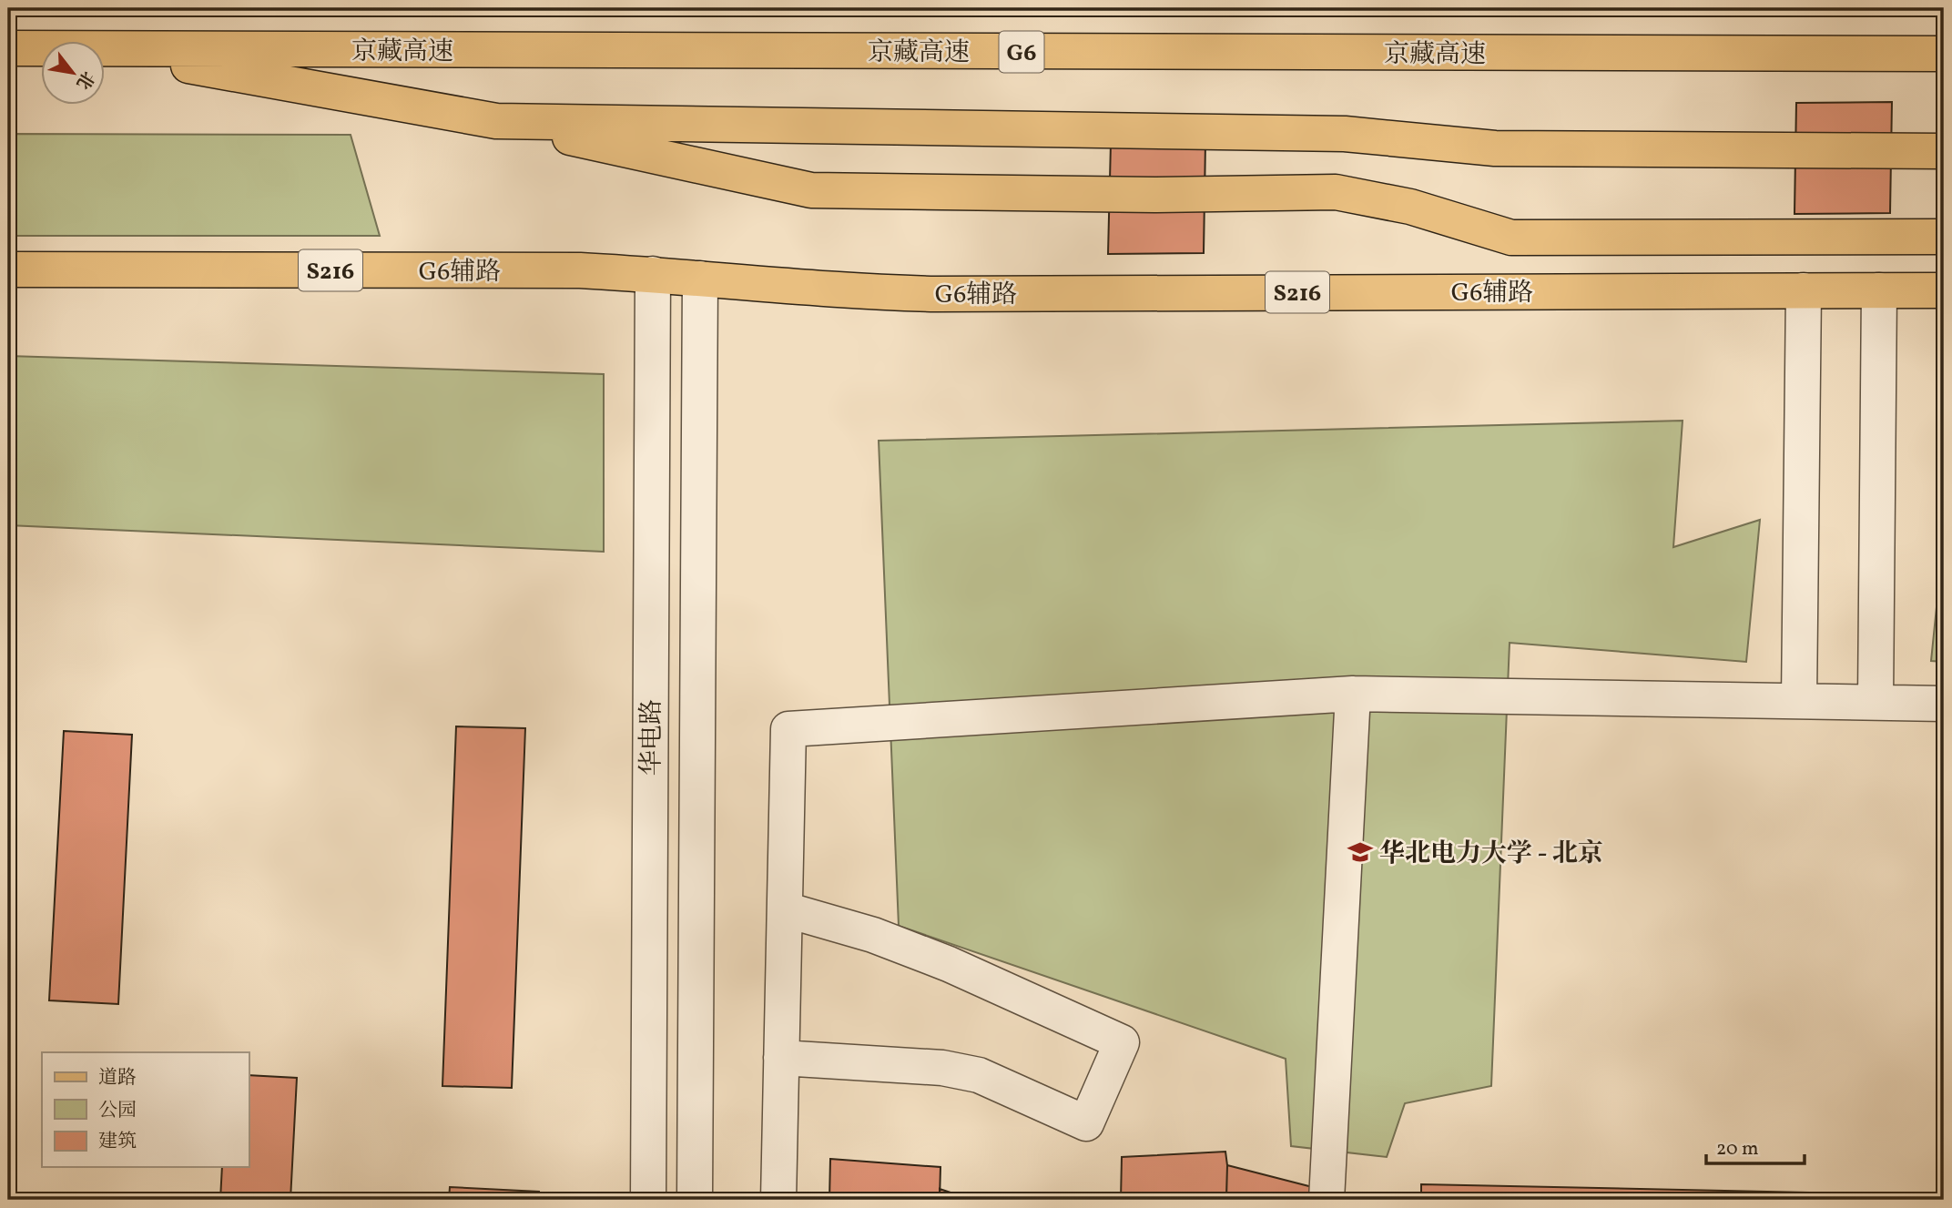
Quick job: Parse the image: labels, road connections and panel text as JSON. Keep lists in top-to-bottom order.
{
  "streets": {
    "main road": [
      "京藏高速",
      "G6",
      "S216",
      "G6辅路"
    ],
    "street": ["华电路"]
  },
  "crossings": [
    ["G6辅路", "华电路"]
  ],
  "places": {
    "school or university": ["华北电力大学 - 北京"]
  },
  "legend": ["道路", "公园", "建筑"],
  "scale_bar": "20 m",
  "north": "bottom right"
}
